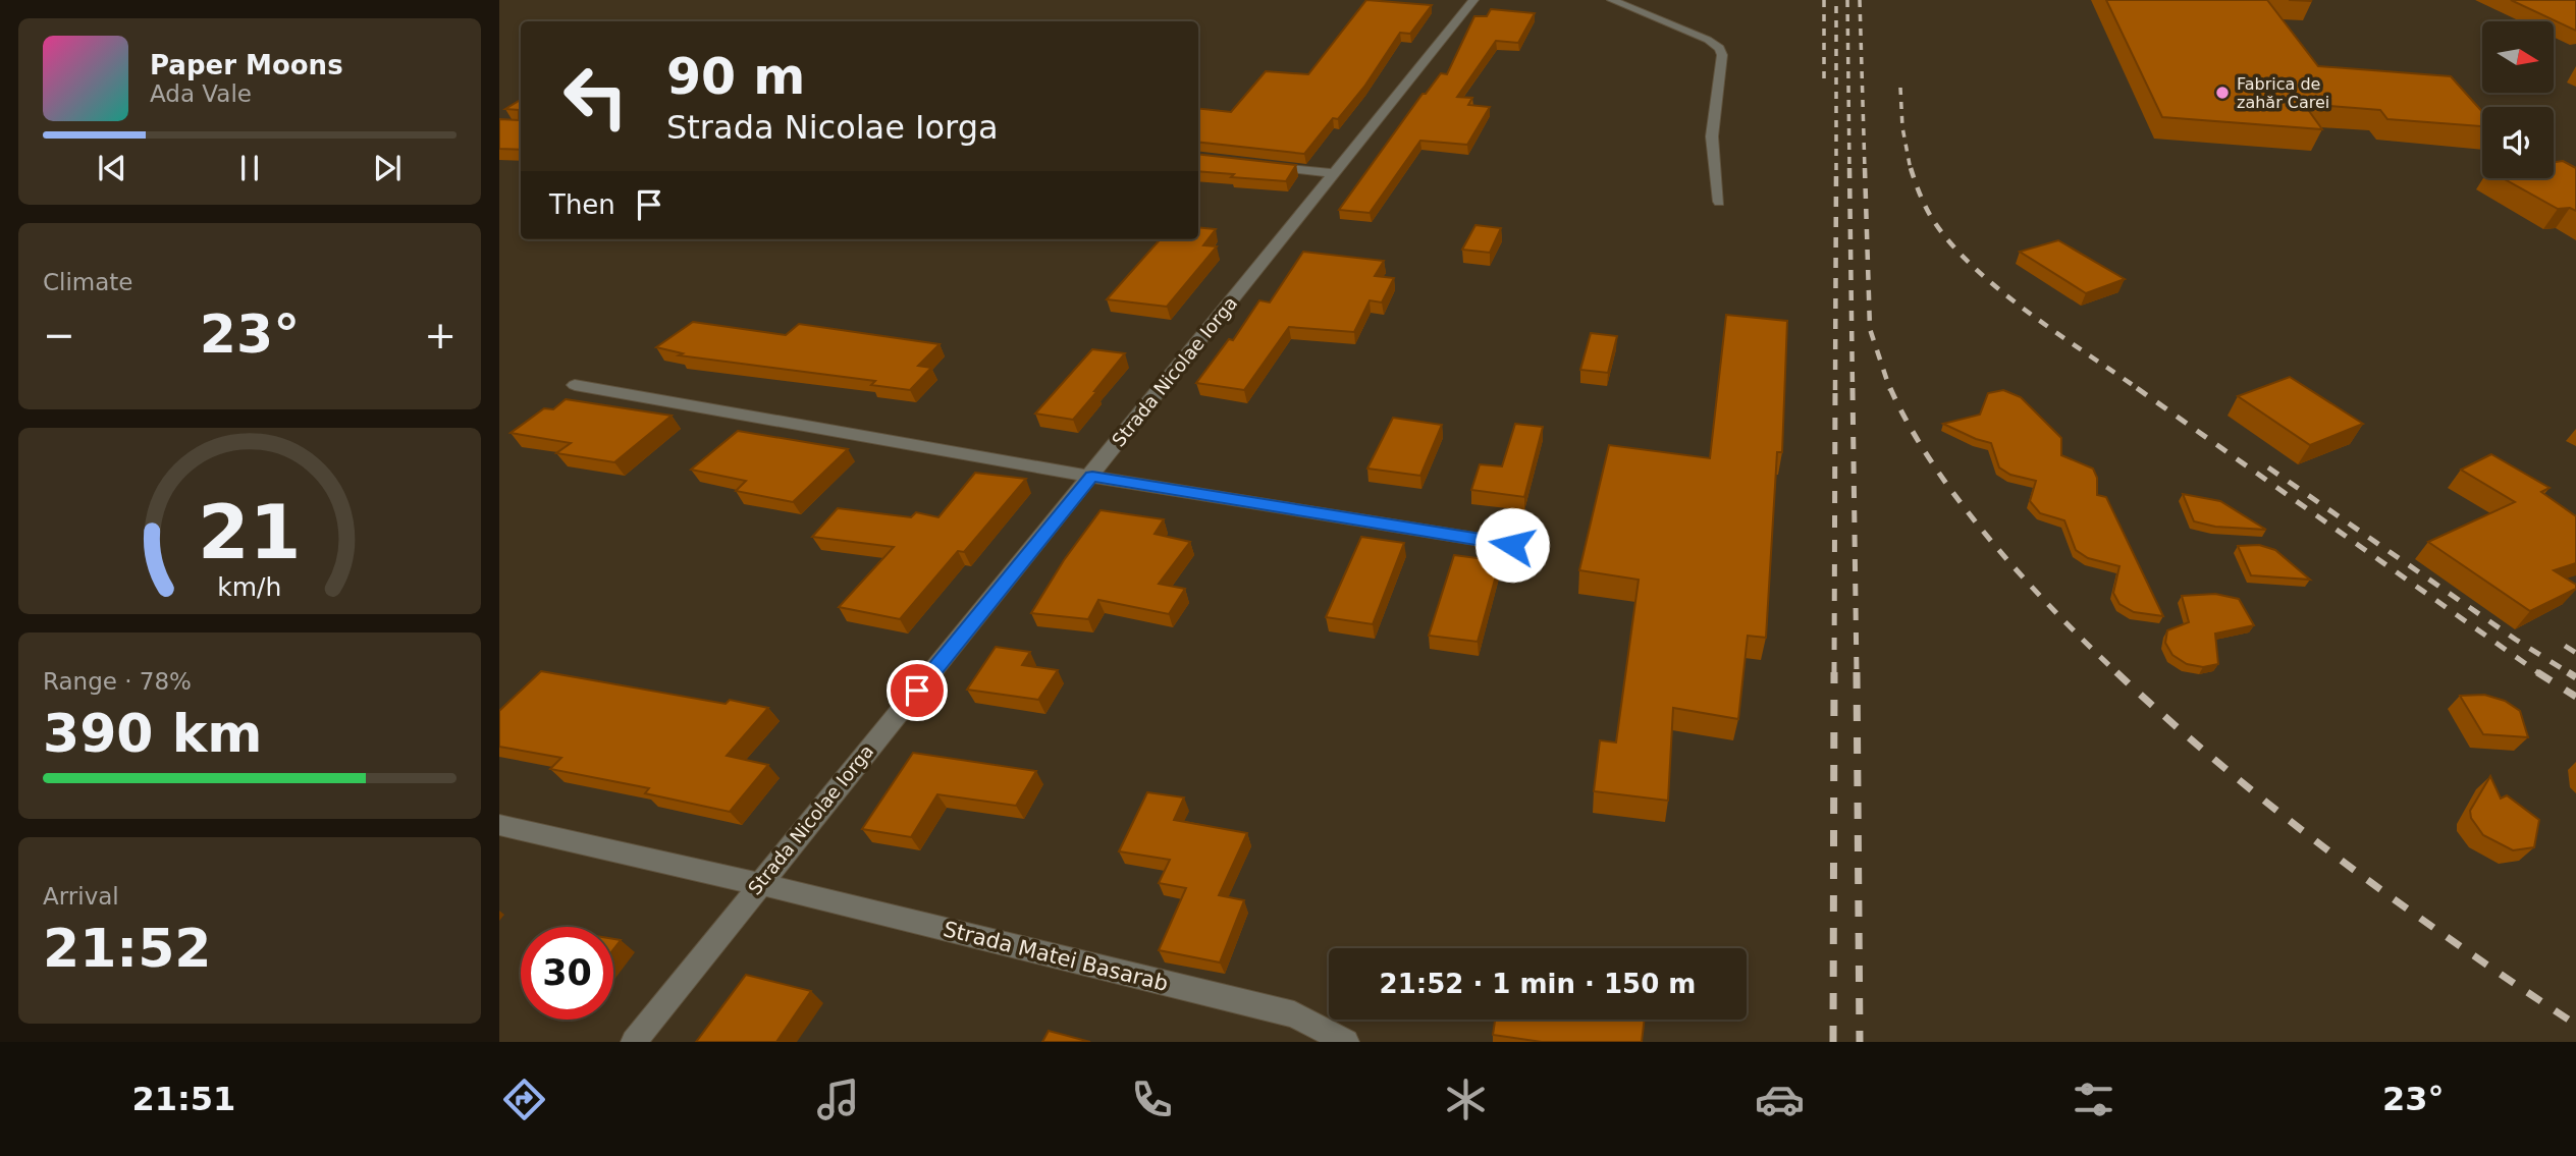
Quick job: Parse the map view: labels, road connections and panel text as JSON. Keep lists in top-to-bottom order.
{
  "streets": {
    "street": ["Strada Nicolae Iorga", "Strada Matei Basarab"]
  },
  "crossings": [
    ["Strada Nicolae Iorga", "Strada Matei Basarab"]
  ],
  "places": ["Fabrica de zahăr Carei"],
  "north": "right",
  "page": {
    "turn": ["90 m", "Strada Nicolae Iorga"],
    "song": ["Paper Moons", "Ada Vale"],
    "then": "Then",
    "tile": [
      "Climate",
      ["Range · 78%", "390 km"],
      ["Arrival", "21:52"]
    ],
    "heat": ["−", "23°", "+"],
    "limit": "30",
    "trip": "21:52 · 1 min · 150 m",
    "tabs": ["21:51", "23°"],
    "gauge": ["21", "km/h"]
  }
}
